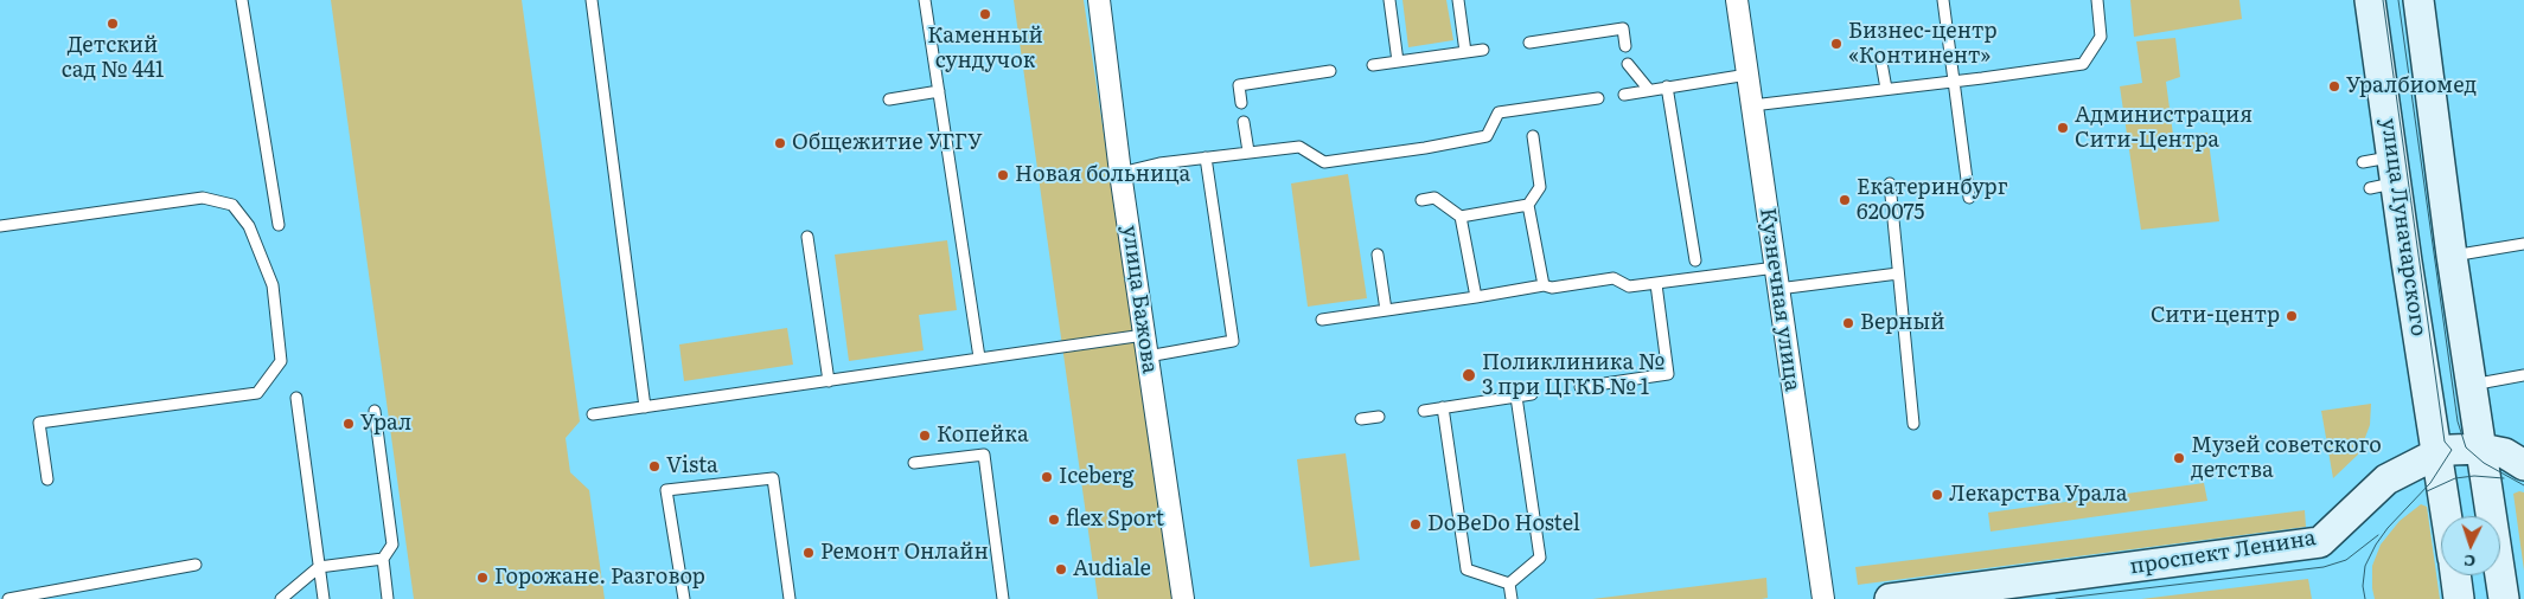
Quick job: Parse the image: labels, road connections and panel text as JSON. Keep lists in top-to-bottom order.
{
  "streets": {
    "main road": ["улица Луначарского", "проспект Ленина"],
    "street": ["улица Бажова", "Кузнечная улица"]
  },
  "crossings": [
    ["улица Луначарского", "проспект Ленина"]
  ],
  "places": [
    "Каменный сундучок",
    "Детский сад № 441",
    "Бизнес-центр «Континент»",
    "Уралбиомед",
    "Администрация Сити-Центра",
    "Общежитие УГГУ",
    "Новая больница",
    "Екатеринбург 620075",
    "Сити-центр",
    "Верный",
    "Поликлиника № 3 при ЦГКБ № 1",
    "Урал",
    "Копейка",
    "Музей советского детства",
    "Vista",
    "Iceberg",
    "Лекарства Урала",
    "flex Sport",
    "DoBeDo Hostel",
    "Ремонт Онлайн",
    "Audiale",
    "Горожане. Разговор"
  ],
  "north": "bottom"
}
